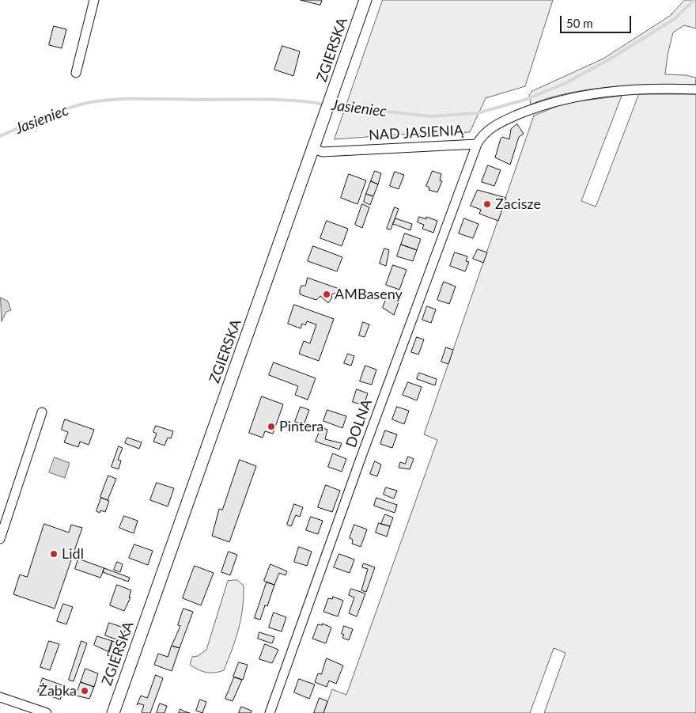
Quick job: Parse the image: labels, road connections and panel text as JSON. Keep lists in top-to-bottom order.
{
  "streets": {
    "main road": ["ZGIERSKA"],
    "street": ["NAD JASIENIĄ", "DOLNA"]
  },
  "crossings": [
    ["ZGIERSKA", "NAD JASIENIĄ"],
    ["NAD JASIENIĄ", "DOLNA"]
  ],
  "water": ["Jasieniec"],
  "places": [
    "Zacisze",
    "AMBaseny",
    "Pintera",
    "Lidl",
    "Żabka"
  ],
  "scale_bar": "50 m"
}
